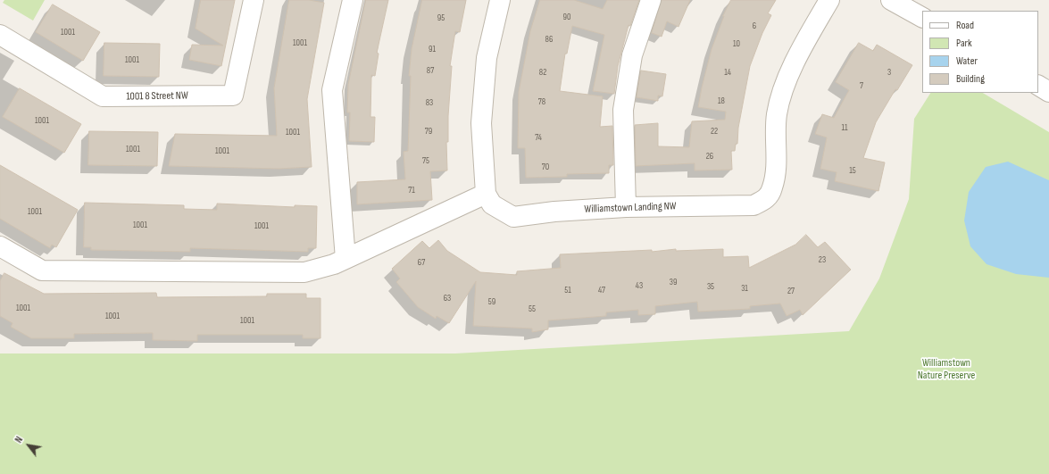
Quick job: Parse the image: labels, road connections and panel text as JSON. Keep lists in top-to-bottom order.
{
  "streets": {
    "street": ["1001 8 Street NW", "Williamstown Landing NW"]
  },
  "parks": ["Williamstown Nature Preserve"],
  "house_numbers": [
    "90",
    "95",
    "6",
    "1001",
    "86",
    "1001",
    "10",
    "91",
    "1001",
    "87",
    "82",
    "14",
    "3",
    "7",
    "18",
    "78",
    "83",
    "1001",
    "11",
    "79",
    "22",
    "1001",
    "74",
    "1001",
    "1001",
    "26",
    "75",
    "70",
    "15",
    "71",
    "1001",
    "1001",
    "1001",
    "23",
    "67",
    "39",
    "43",
    "35",
    "31",
    "51",
    "47",
    "27",
    "63",
    "59",
    "1001",
    "55",
    "1001",
    "1001"
  ],
  "legend": [
    "Road",
    "Park",
    "Water",
    "Building"
  ],
  "north": "top left"
}
